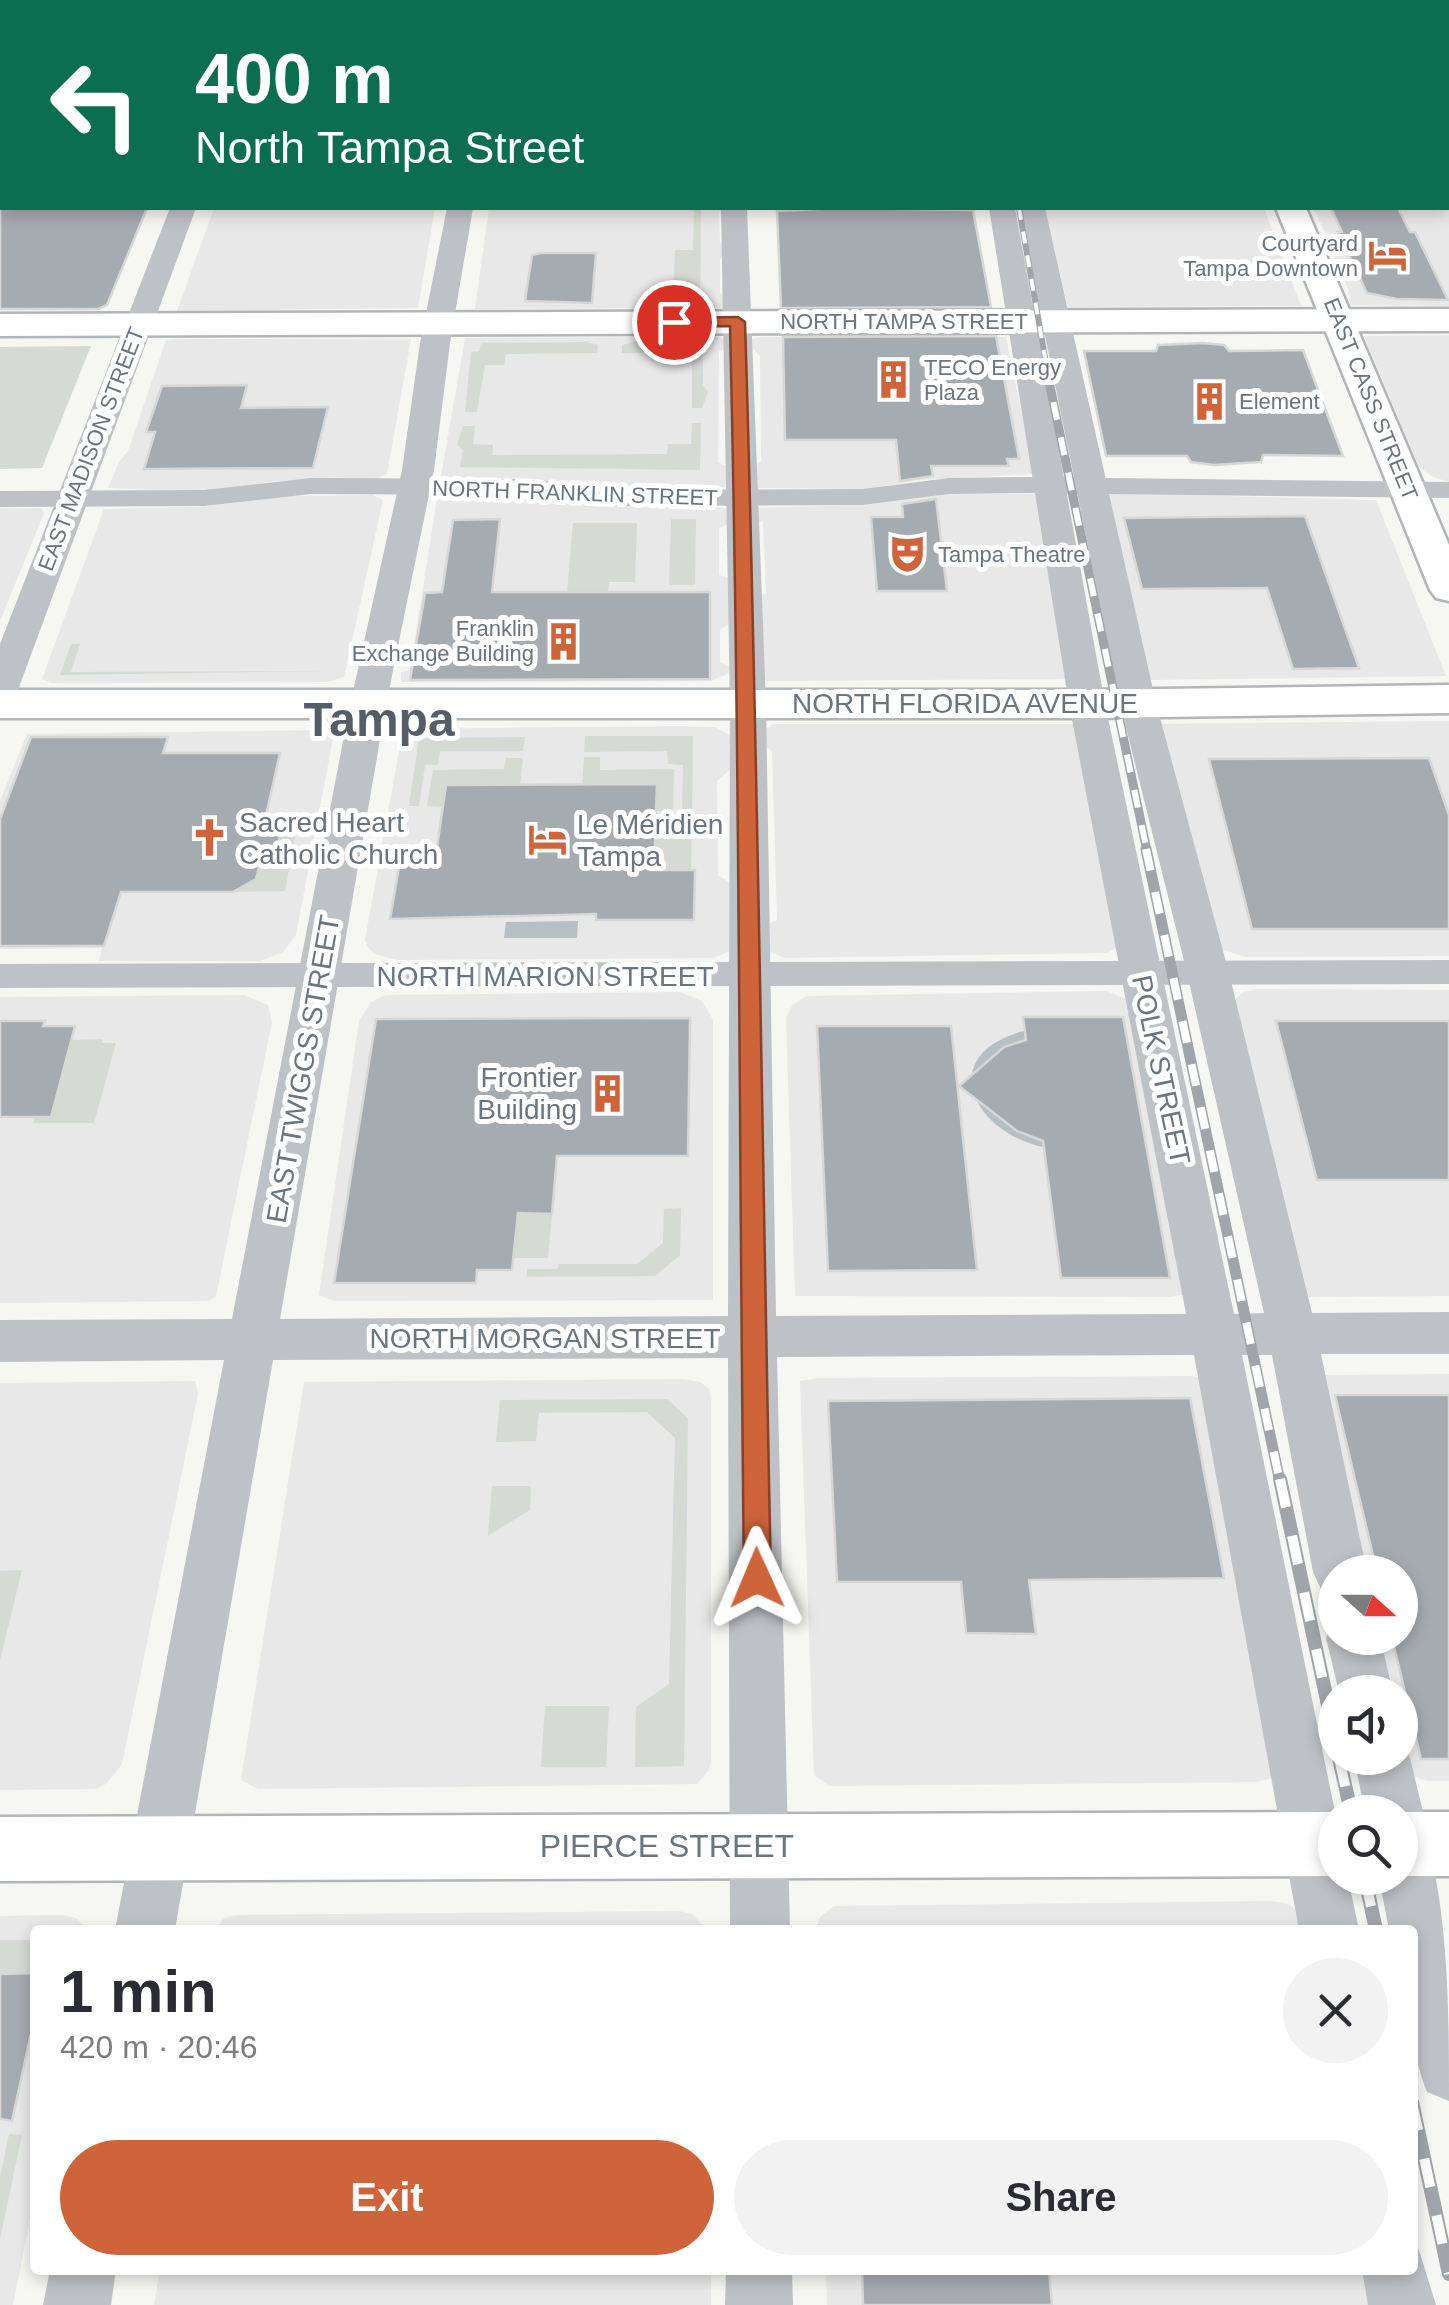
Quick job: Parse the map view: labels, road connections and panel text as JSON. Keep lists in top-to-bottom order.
{
  "streets": {
    "main road": [
      "NORTH TAMPA STREET",
      "EAST CASS STREET",
      "NORTH FLORIDA AVENUE",
      "PIERCE STREET"
    ],
    "street": [
      "EAST MADISON STREET",
      "NORTH FRANKLIN STREET",
      "NORTH MARION STREET",
      "EAST TWIGGS STREET",
      "POLK STREET",
      "NORTH MORGAN STREET"
    ]
  },
  "crossings": [
    ["NORTH TAMPA STREET", "EAST CASS STREET"],
    ["NORTH TAMPA STREET", "EAST MADISON STREET"],
    ["NORTH TAMPA STREET", "EAST TWIGGS STREET"],
    ["NORTH TAMPA STREET", "POLK STREET"],
    ["EAST CASS STREET", "NORTH FRANKLIN STREET"],
    ["EAST MADISON STREET", "NORTH FRANKLIN STREET"],
    ["NORTH FRANKLIN STREET", "EAST TWIGGS STREET"],
    ["NORTH FRANKLIN STREET", "POLK STREET"],
    ["NORTH FLORIDA AVENUE", "EAST TWIGGS STREET"],
    ["NORTH FLORIDA AVENUE", "POLK STREET"],
    ["NORTH MARION STREET", "EAST TWIGGS STREET"],
    ["NORTH MARION STREET", "POLK STREET"],
    ["EAST TWIGGS STREET", "NORTH MORGAN STREET"],
    ["EAST TWIGGS STREET", "PIERCE STREET"],
    ["POLK STREET", "NORTH MORGAN STREET"]
  ],
  "districts": ["Tampa"],
  "places": {
    "hotel": ["Courtyard Tampa Downtown", "Le Méridien Tampa"],
    "building": [
      "TECO Energy Plaza",
      "Element",
      "Franklin Exchange Building",
      "Frontier Building"
    ],
    "theatre": ["Tampa Theatre"],
    "church": ["Sacred Heart Catholic Church"]
  },
  "north": "right",
  "page": {
    "turn": ["400 m", "North Tampa Street"],
    "heading": ["1 min", "420 m · 20:46"],
    "buttons": ["Exit", "Share"]
  }
}
